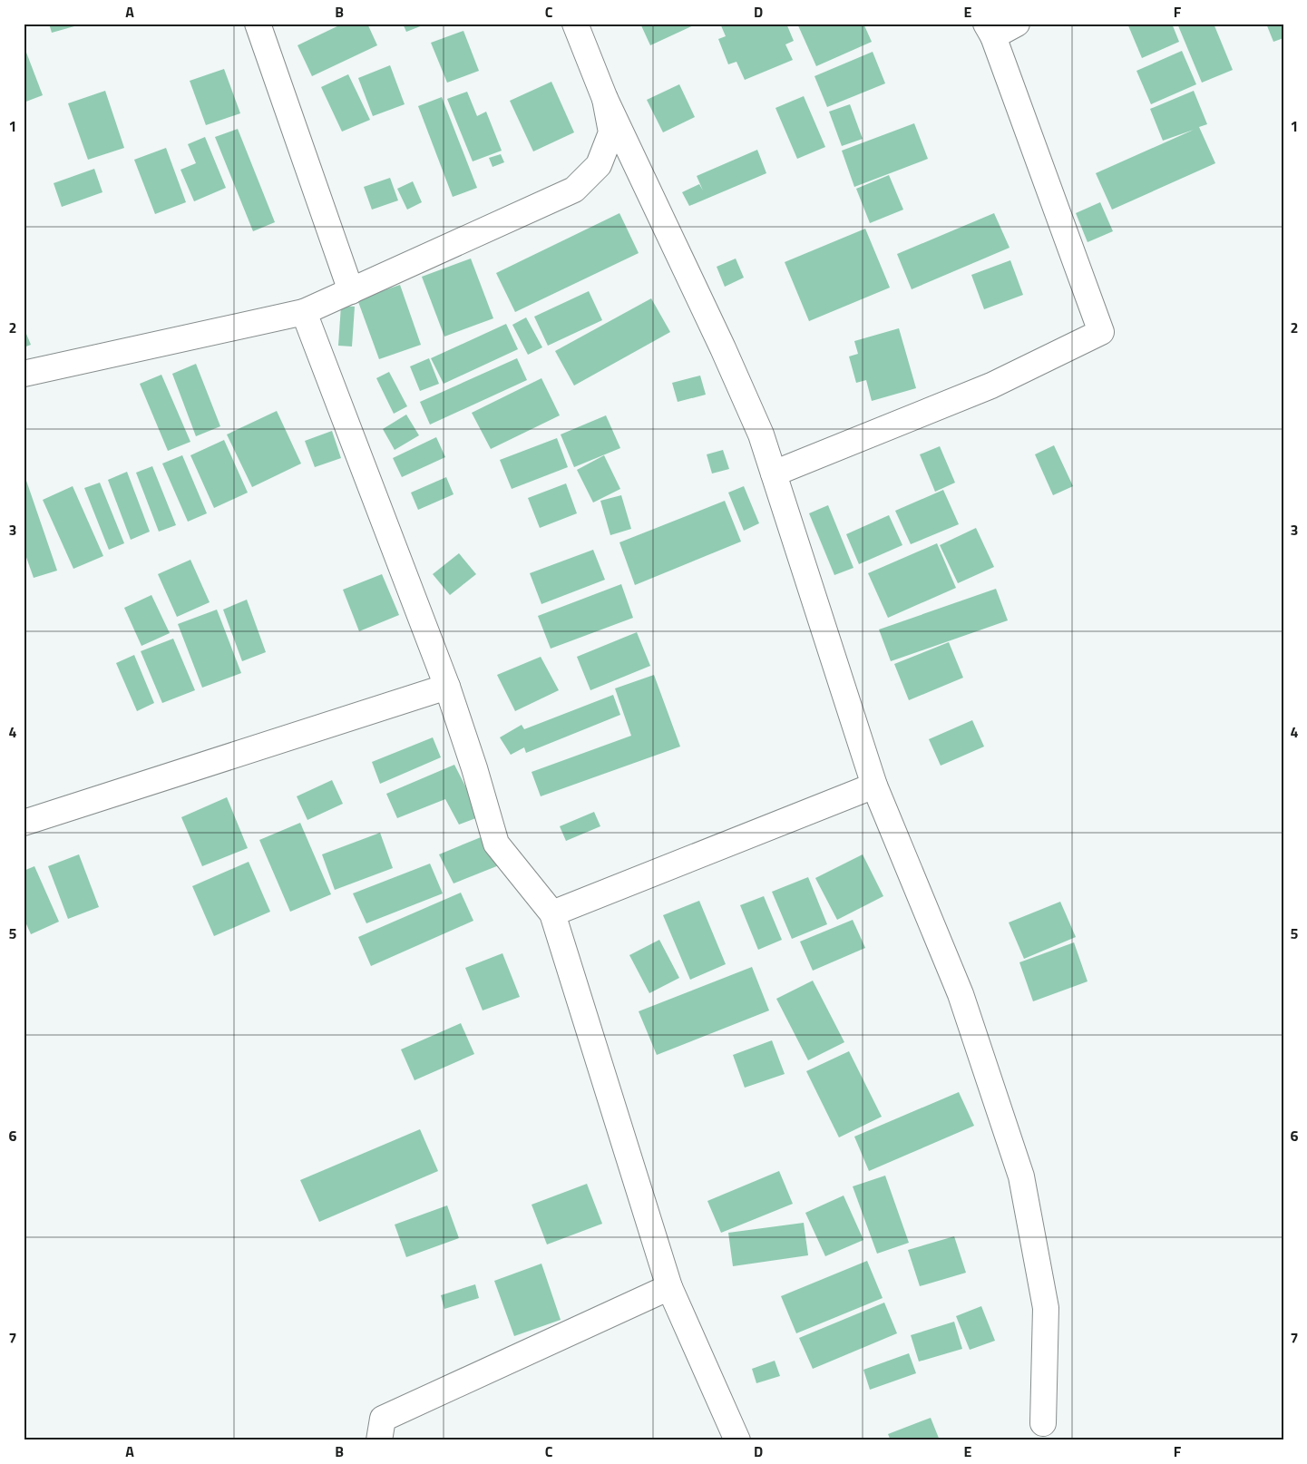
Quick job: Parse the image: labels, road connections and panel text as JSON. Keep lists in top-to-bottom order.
{
  "grid": {
    "columns": [
      "A",
      "B",
      "C",
      "D",
      "E",
      "F"
    ],
    "rows": [
      "1",
      "2",
      "3",
      "4",
      "5",
      "6",
      "7"
    ]
  }
}
